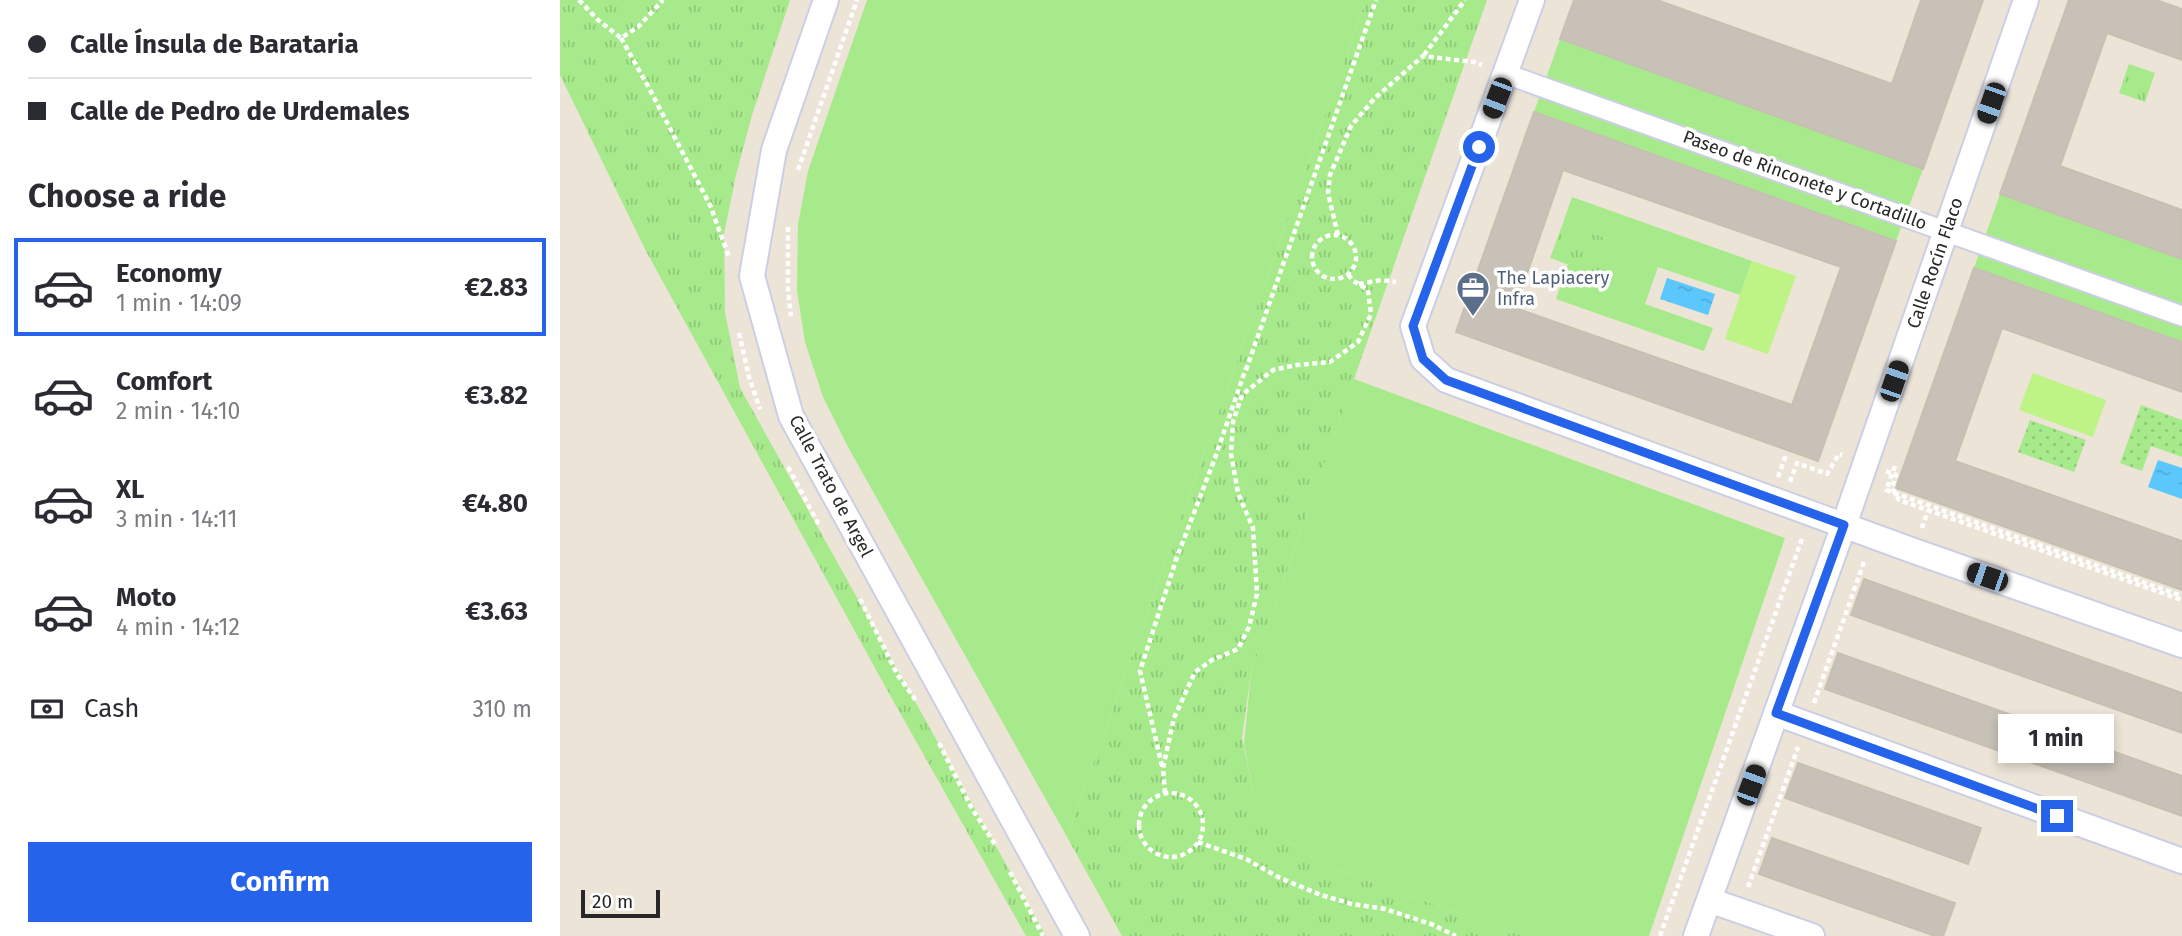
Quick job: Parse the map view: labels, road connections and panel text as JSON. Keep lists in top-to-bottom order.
{
  "streets": {
    "street": ["Paseo de Rinconete y Cortadillo", "Calle Rocín Flaco", "Calle Trato de Argel"]
  },
  "crossings": [
    ["Paseo de Rinconete y Cortadillo", "Calle Rocín Flaco"]
  ],
  "places": {
    "office": ["The Lapiacery Infra"]
  },
  "scale_bar": "20 m",
  "page": {
    "banner": ["Calle Ínsula de Barataria", "Calle de Pedro de Urdemales"],
    "heading": "Choose a ride",
    "list": [
      {
        "name": "Economy",
        "note": "1 min · 14:09",
        "value": "€2.83"
      },
      {
        "name": "Comfort",
        "note": "2 min · 14:10",
        "value": "€3.82"
      },
      {
        "name": "XL",
        "note": "3 min · 14:11",
        "value": "€4.80"
      },
      {
        "name": "Moto",
        "note": "4 min · 14:12",
        "value": "€3.63"
      }
    ],
    "pay": ["Cash", "310 m"],
    "bubble": "1 min",
    "buttons": "Confirm",
    "scale": "20 m"
  }
}
